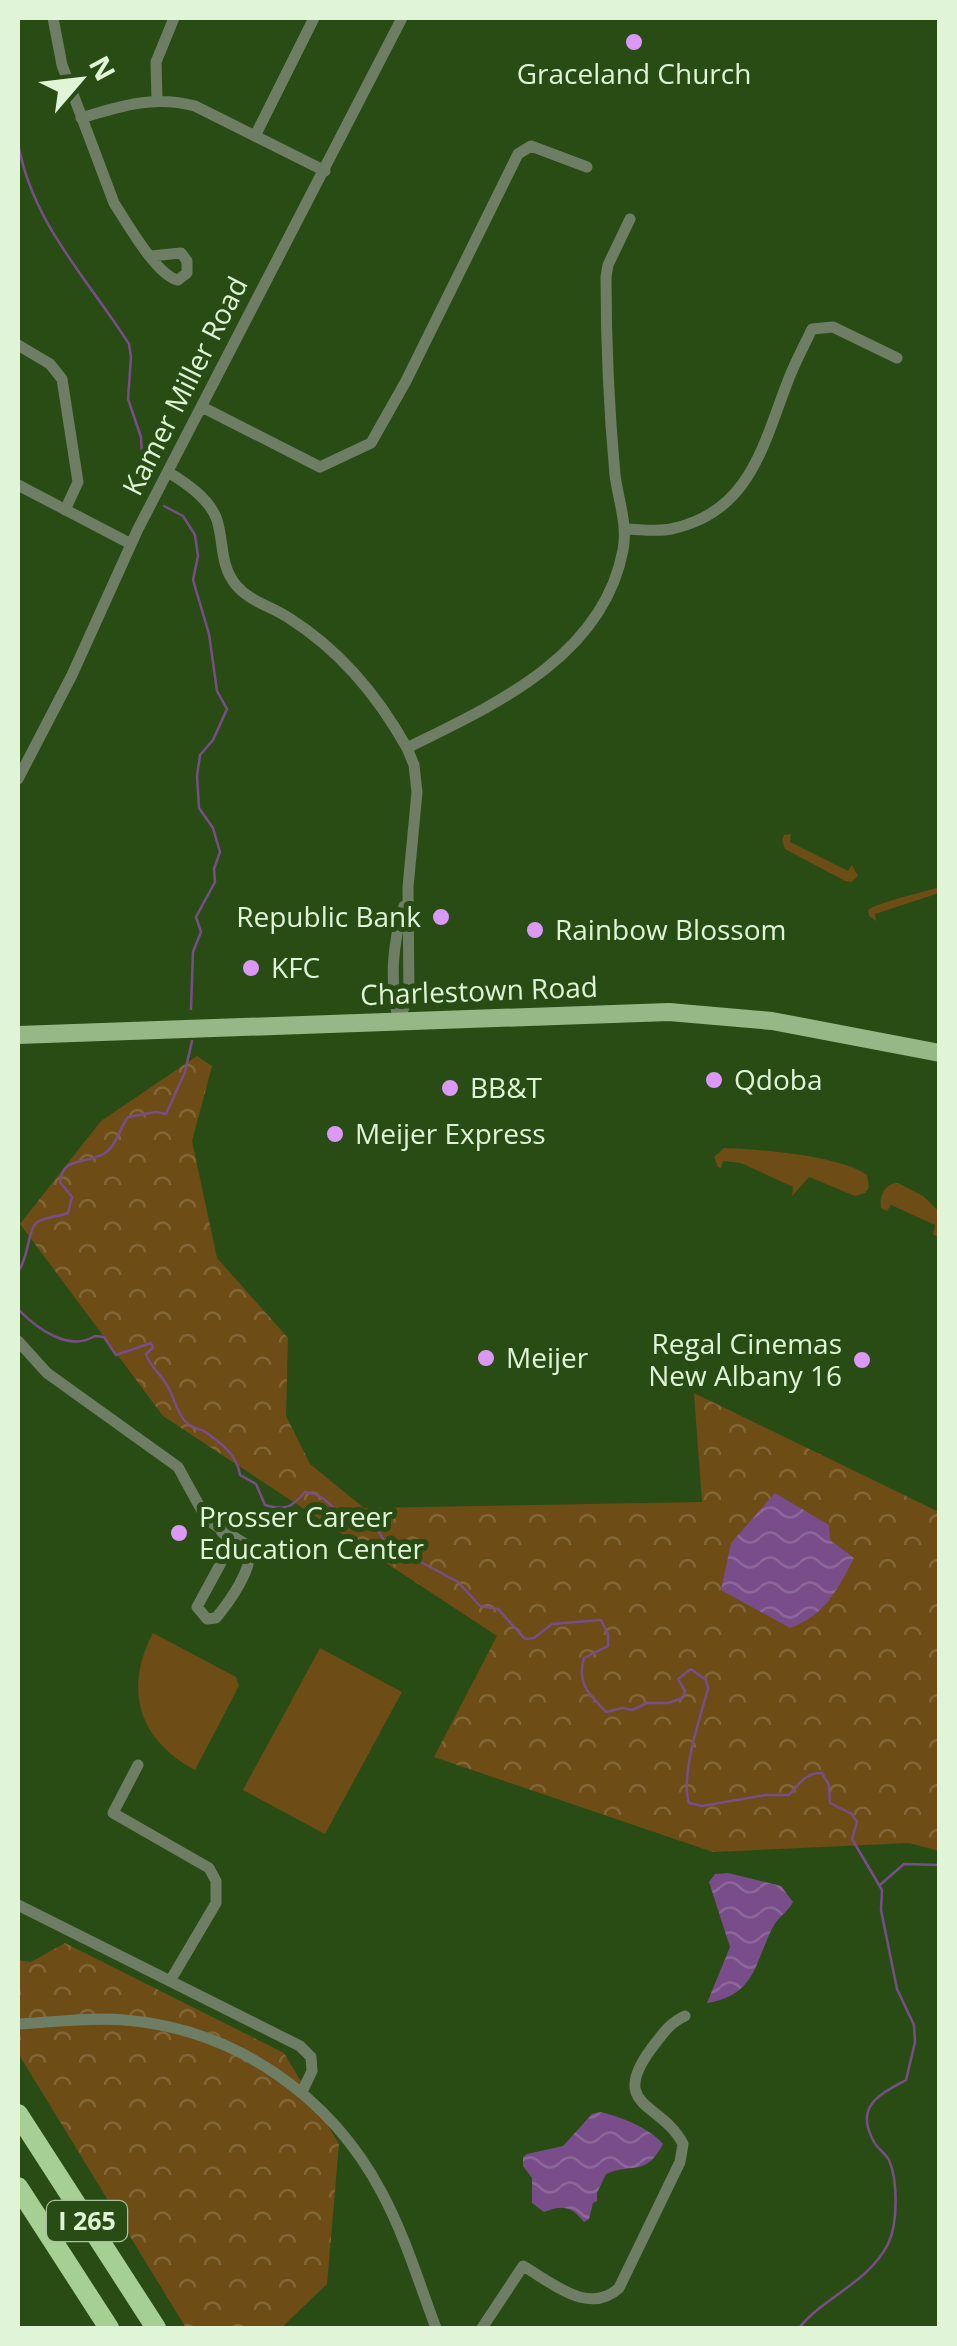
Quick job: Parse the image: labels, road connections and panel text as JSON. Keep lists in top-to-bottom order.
{
  "streets": {
    "highway": ["I 265"],
    "main road": ["Charlestown Road"],
    "street": ["Kamer Miller Road"]
  },
  "places": [
    "Graceland Church",
    "Republic Bank",
    "Rainbow Blossom",
    "KFC",
    "Qdoba",
    "BB&T",
    "Meijer Express",
    "Meijer",
    "Regal Cinemas New Albany 16",
    "Prosser Career Education Center"
  ],
  "north": "top right"
}
